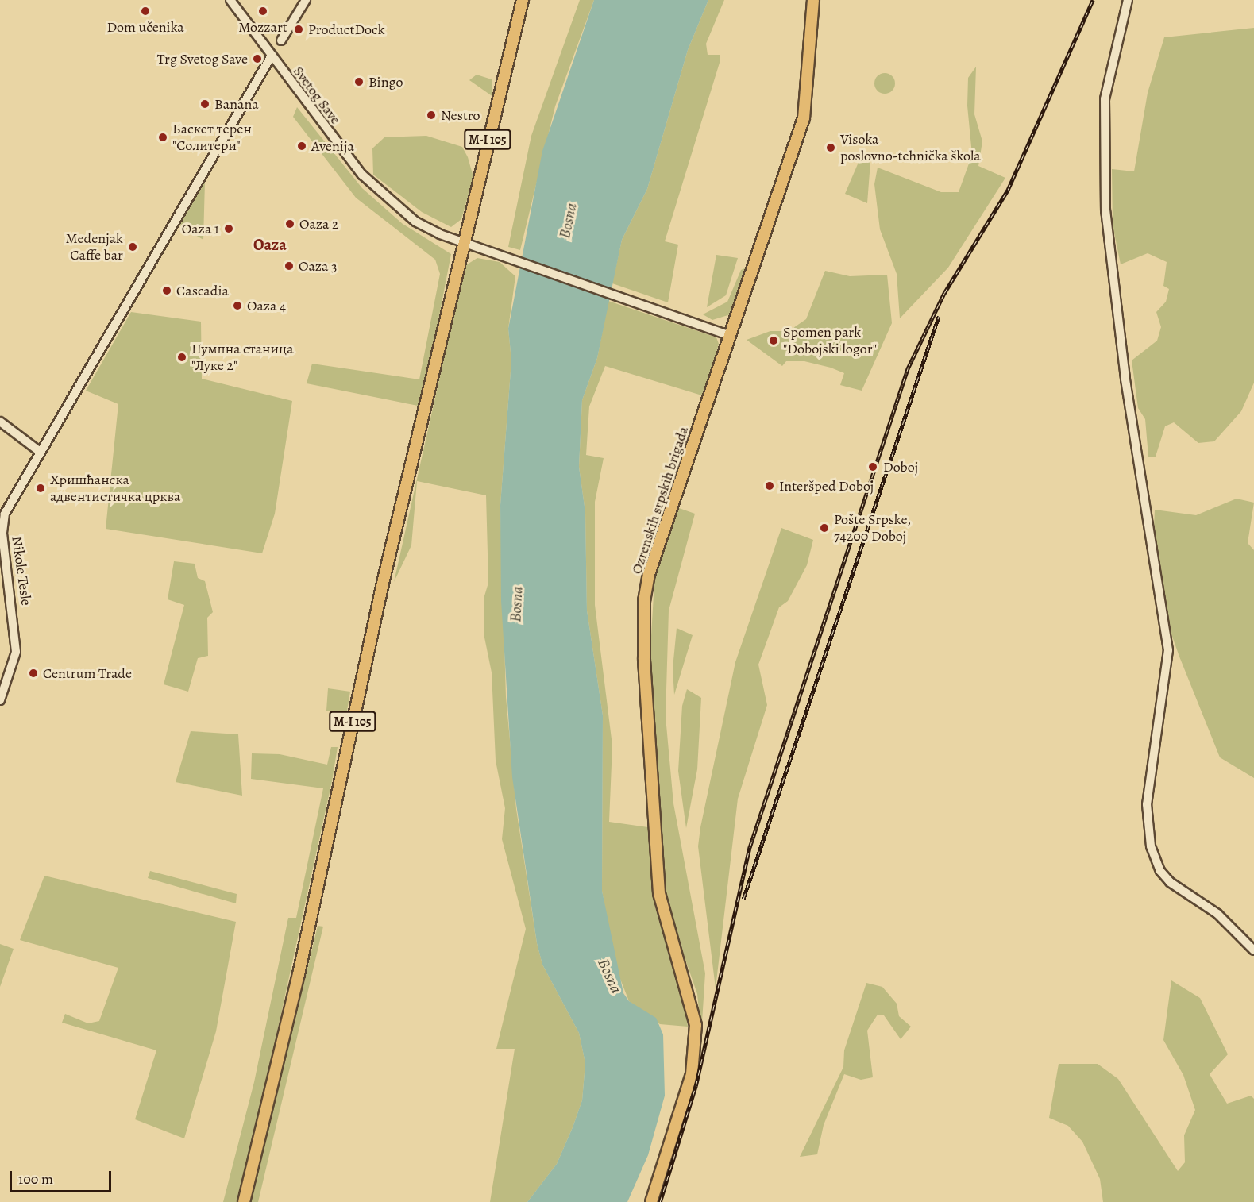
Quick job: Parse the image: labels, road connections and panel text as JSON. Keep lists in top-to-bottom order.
{
  "streets": {
    "main road": ["M-I 105", "Ozrenskih srpskih brigada"],
    "street": ["Svetog Save", "Nikole Tesle"]
  },
  "crossings": [
    ["Svetog Save", "M-I 105"],
    ["Svetog Save", "Ozrenskih srpskih brigada"],
    ["Svetog Save", "Nikole Tesle"]
  ],
  "districts": ["Oaza"],
  "water": ["Bosna"],
  "places": [
    "Dom učenika",
    "Mozzart",
    "ProductDock",
    "Trg Svetog Save",
    "Bingo",
    "Banana",
    "Nestro",
    "Баскет терен \"Солитери\"",
    "Avenija",
    "Visoka poslovno-tehnička škola",
    "Oaza 2",
    "Oaza 1",
    "Medenjak Caffe bar",
    "Oaza 3",
    "Cascadia",
    "Oaza 4",
    "Spomen park \"Dobojski logor\"",
    "Пумпна станица \"Луке 2\"",
    "Doboj",
    "Interšped Doboj",
    "Хришћанска адвентистичка црква",
    "Pošte Srpske, 74200 Doboj",
    "Centrum Trade"
  ],
  "scale_bar": "100 m"
}
